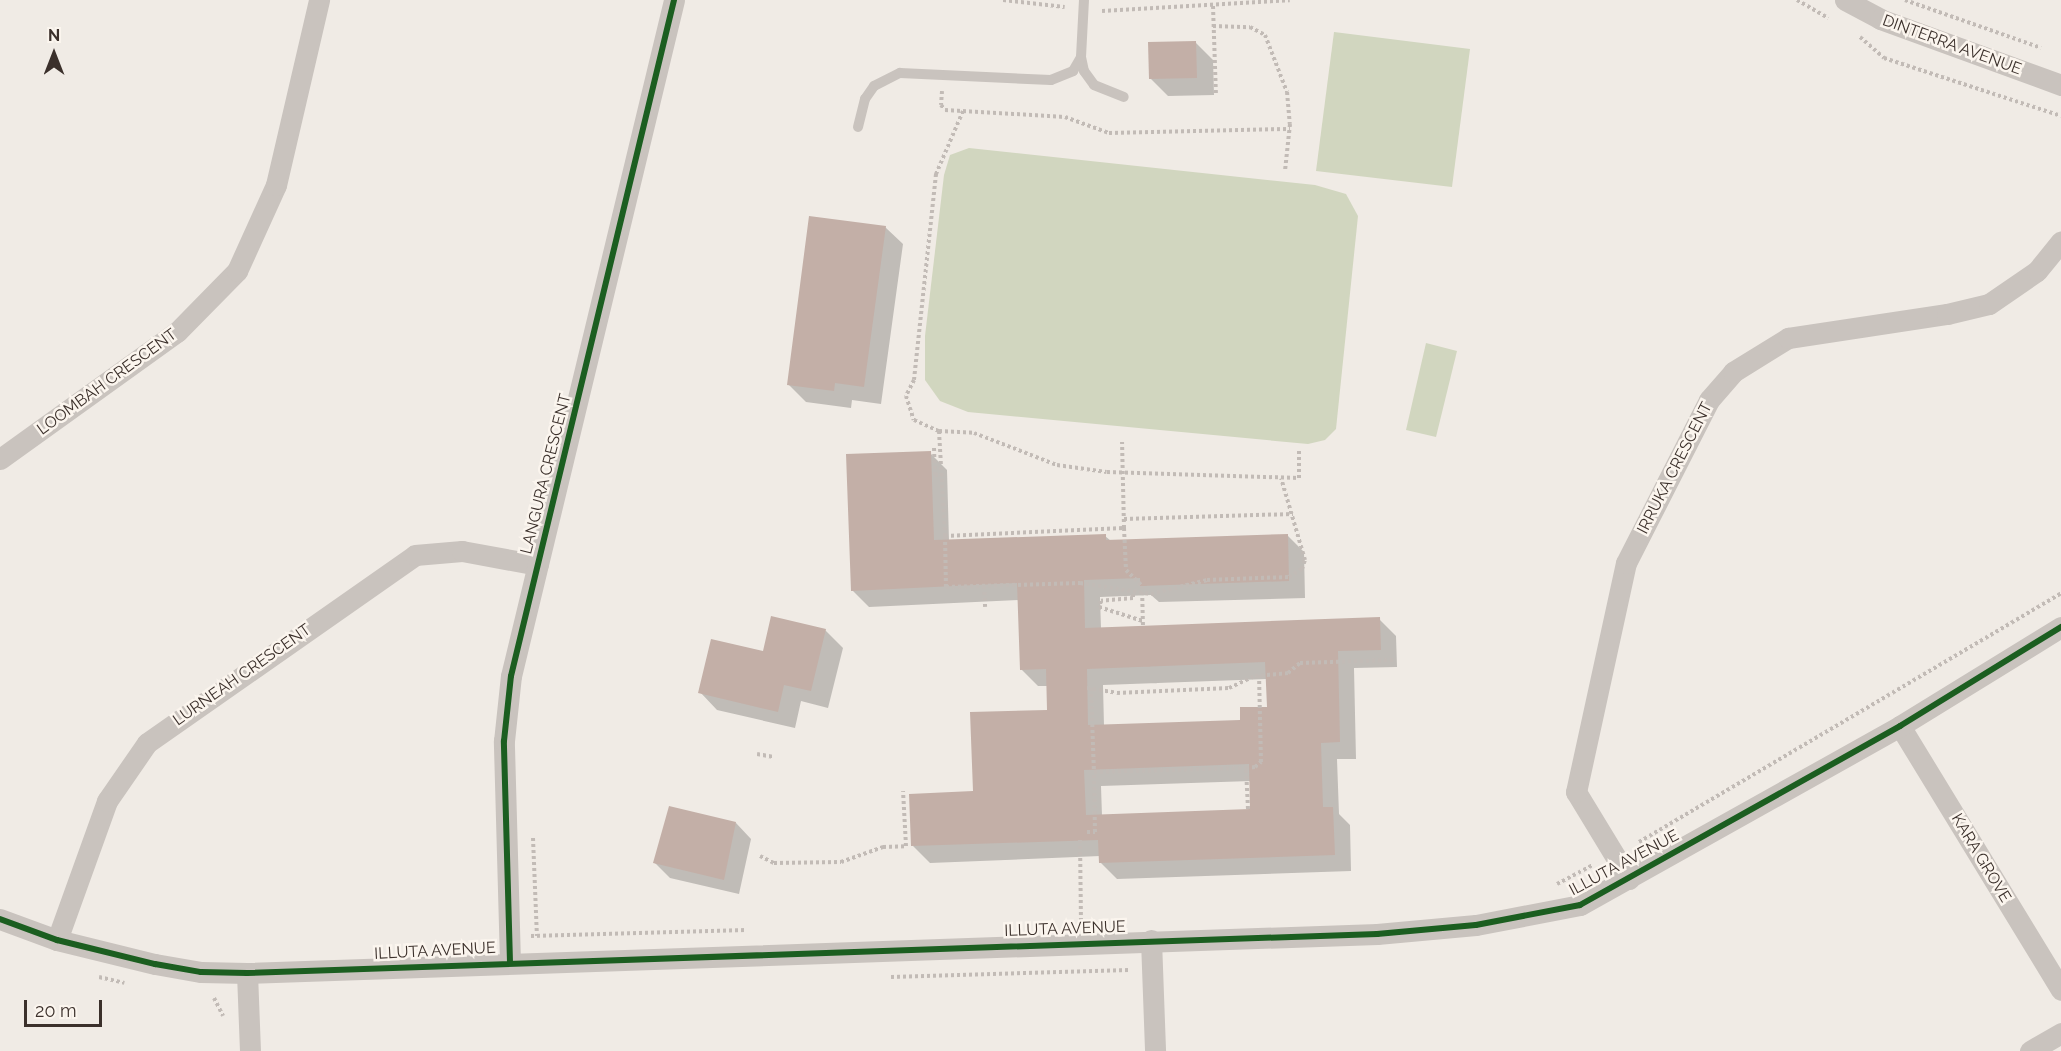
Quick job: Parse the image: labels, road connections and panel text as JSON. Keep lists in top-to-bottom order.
{
  "streets": {
    "street": [
      "DINTERRA AVENUE",
      "LOOMBAH CRESCENT",
      "IRRUKA CRESCENT",
      "LANGURA CRESCENT",
      "LURNEAH CRESCENT",
      "KARA GROVE",
      "ILLUTA AVENUE"
    ]
  },
  "crossings": [
    ["IRRUKA CRESCENT", "ILLUTA AVENUE"],
    ["LANGURA CRESCENT", "LURNEAH CRESCENT"],
    ["LANGURA CRESCENT", "ILLUTA AVENUE"],
    ["LURNEAH CRESCENT", "ILLUTA AVENUE"],
    ["KARA GROVE", "ILLUTA AVENUE"]
  ],
  "scale_bar": "20 m",
  "north": "top"
}
